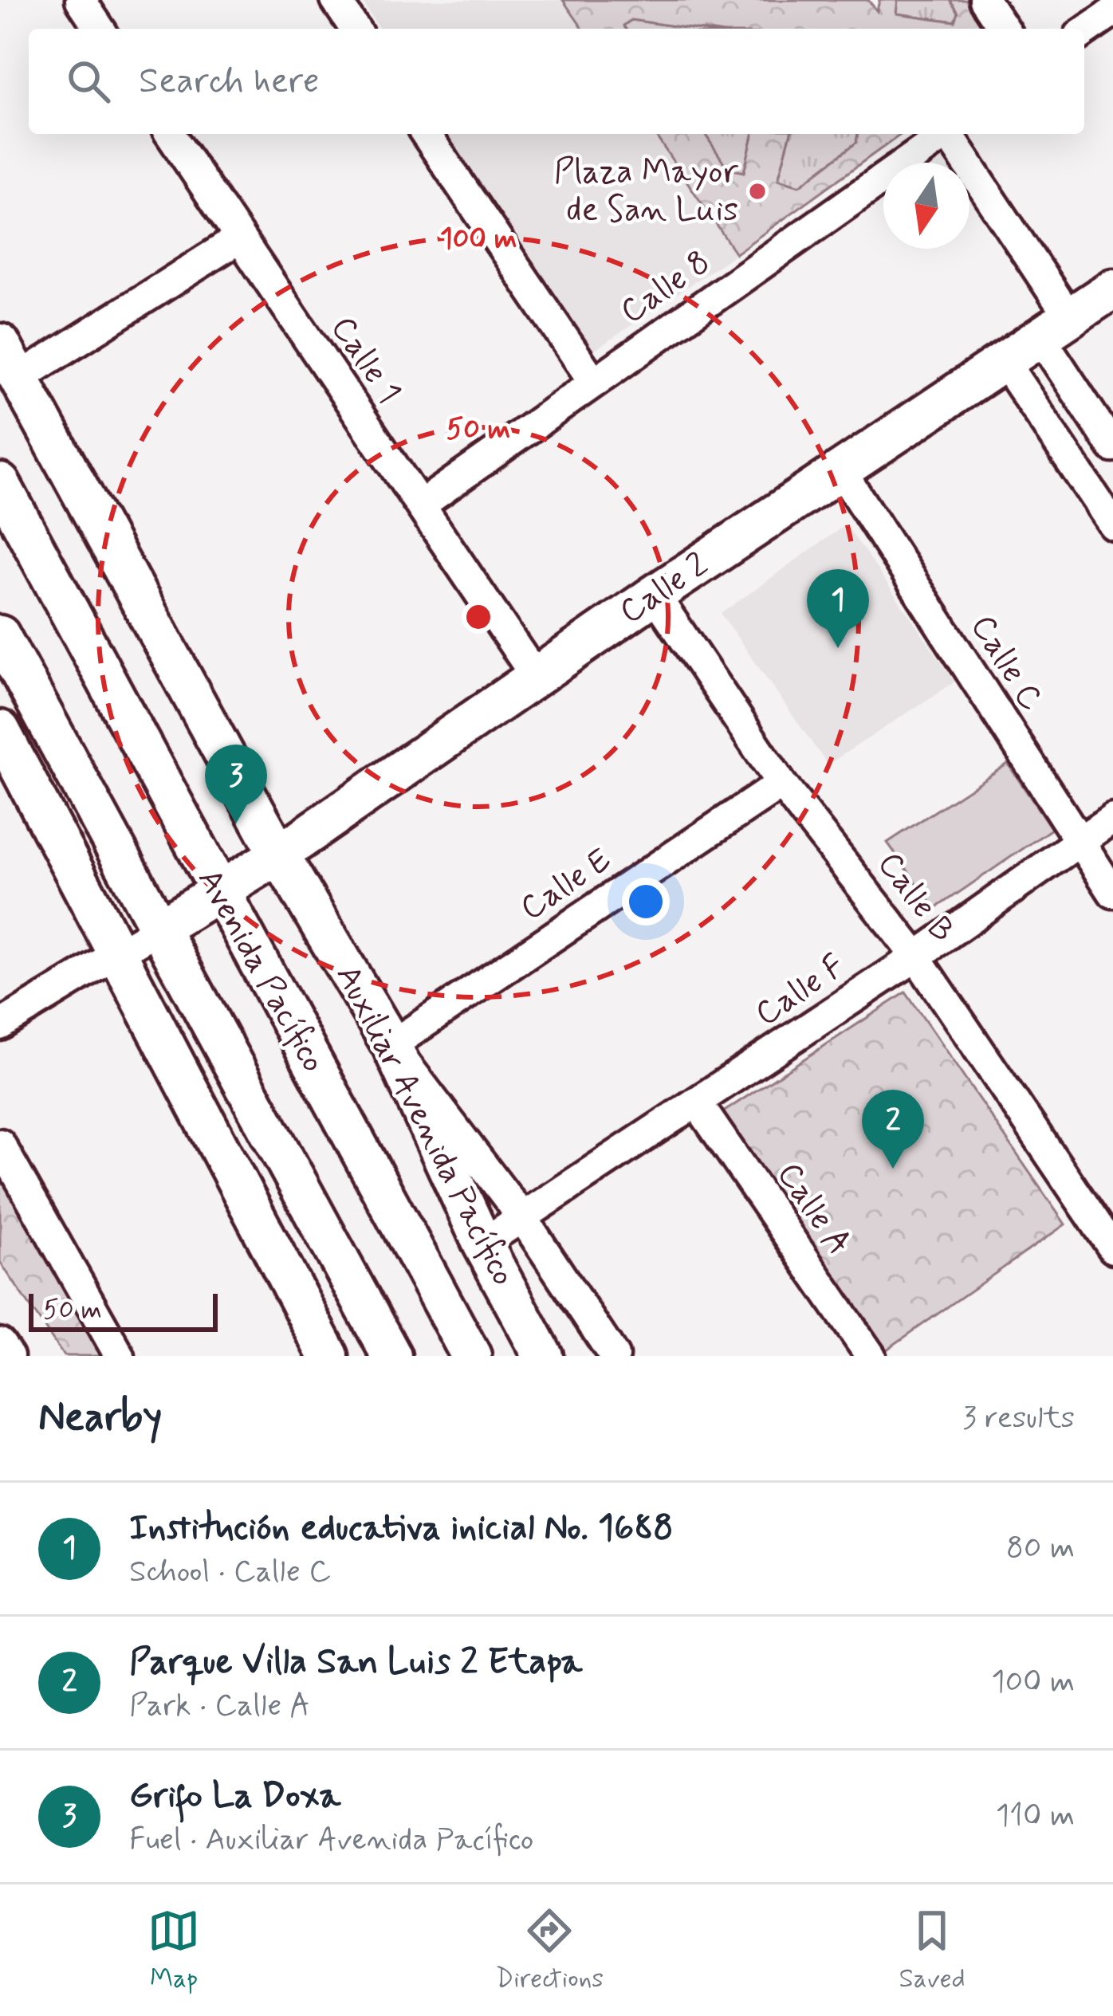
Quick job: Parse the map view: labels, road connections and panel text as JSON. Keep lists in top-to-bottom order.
{
  "streets": {
    "main road": ["Calle 2", "Avenida Pacífico", "Auxiliar Avenida Pacífico"],
    "street": [
      "Calle 8",
      "Calle 1",
      "Calle C",
      "Calle E",
      "Calle B",
      "Calle F",
      "Calle A"
    ]
  },
  "crossings": [
    ["Calle 8", "Calle 1"],
    ["Calle 1", "Calle 2"],
    ["Calle 2", "Calle C"],
    ["Calle 2", "Calle B"],
    ["Calle 2", "Avenida Pacífico"],
    ["Calle 2", "Auxiliar Avenida Pacífico"],
    ["Calle C", "Calle F"],
    ["Calle E", "Calle B"],
    ["Calle E", "Auxiliar Avenida Pacífico"],
    ["Calle B", "Calle F"],
    ["Calle F", "Auxiliar Avenida Pacífico"],
    ["Calle F", "Calle A"]
  ],
  "places": ["Plaza Mayor de San Luis"],
  "scale_bar": "50 m",
  "north": "bottom",
  "page": {
    "search": "Search here",
    "pins": ["1", "3", "2"],
    "scale": "50 m",
    "heading": ["Nearby", "3 results"],
    "list": [
      {
        "mark": "1",
        "name": "Institución educativa inicial No. 1688",
        "note": "School · Calle C",
        "value": "80 m"
      },
      {
        "mark": "2",
        "name": "Parque Villa San Luis 2 Etapa",
        "note": "Park · Calle A",
        "value": "100 m"
      },
      {
        "mark": "3",
        "name": "Grifo La Doxa",
        "note": "Fuel · Auxiliar Avenida Pacífico",
        "value": "110 m"
      }
    ],
    "nav": ["Map", "Directions", "Saved"]
  },
  "rings": ["100 m", "50 m"]
}
